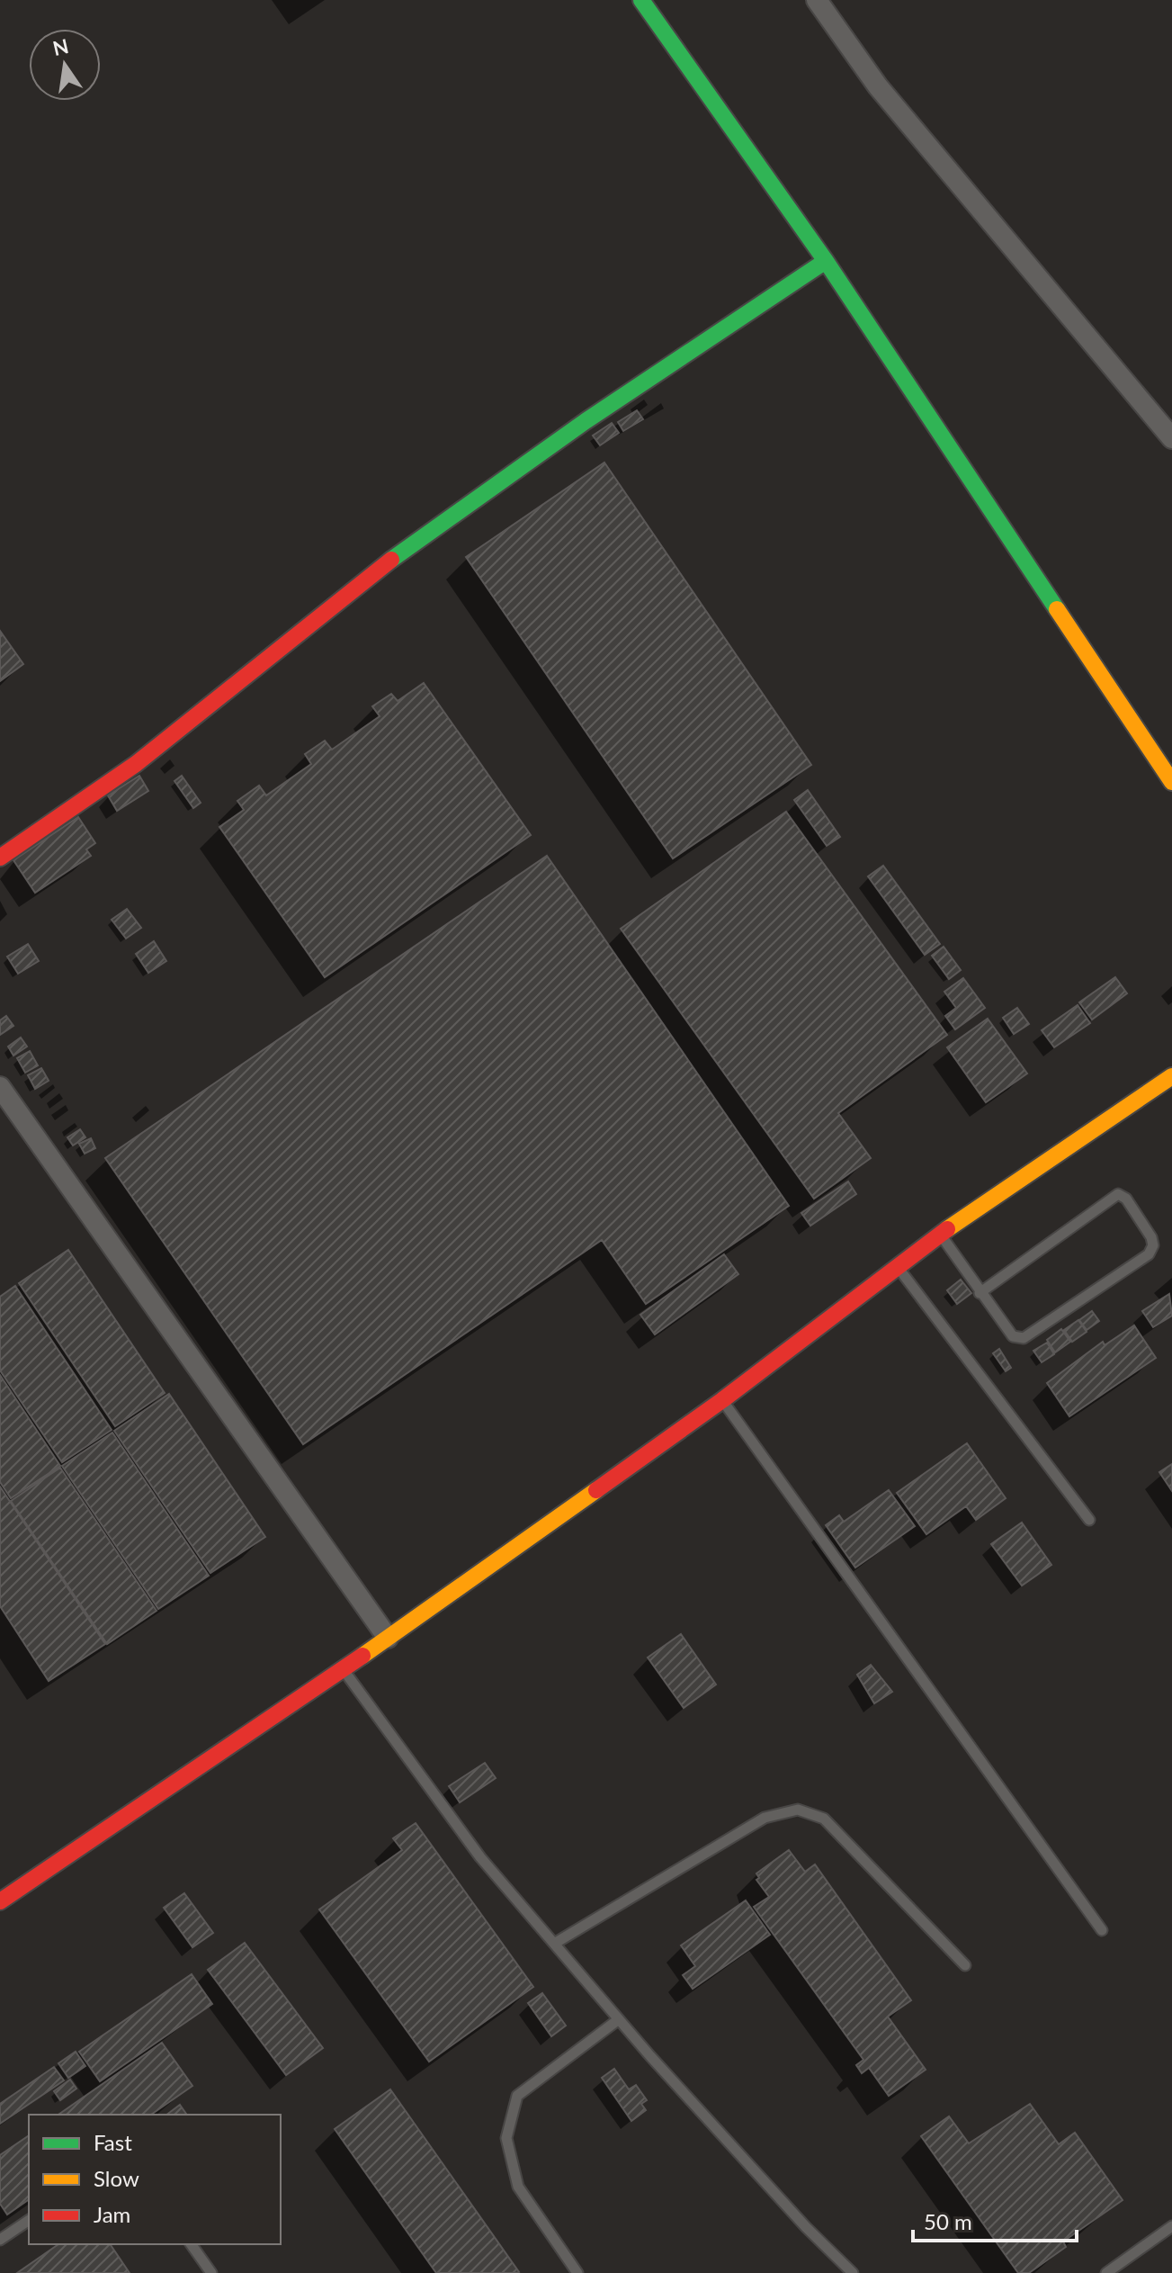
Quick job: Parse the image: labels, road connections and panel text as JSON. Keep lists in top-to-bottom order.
{
  "legend": ["Fast", "Slow", "Jam"],
  "scale_bar": "50 m",
  "north": "top"
}
